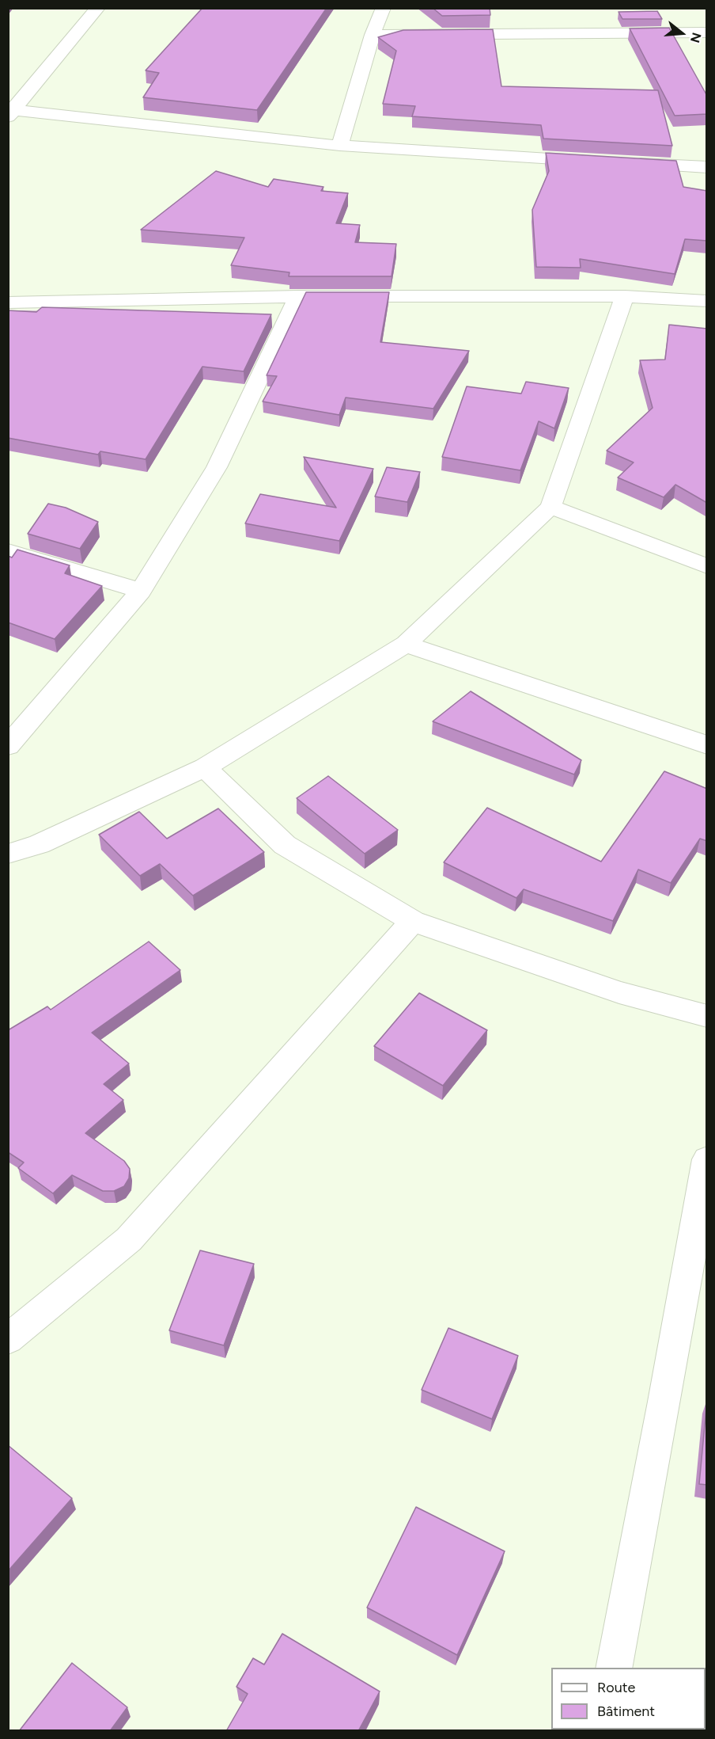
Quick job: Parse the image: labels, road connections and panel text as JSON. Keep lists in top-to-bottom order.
{
  "legend": ["Route", "Bâtiment"],
  "north": "right"
}
